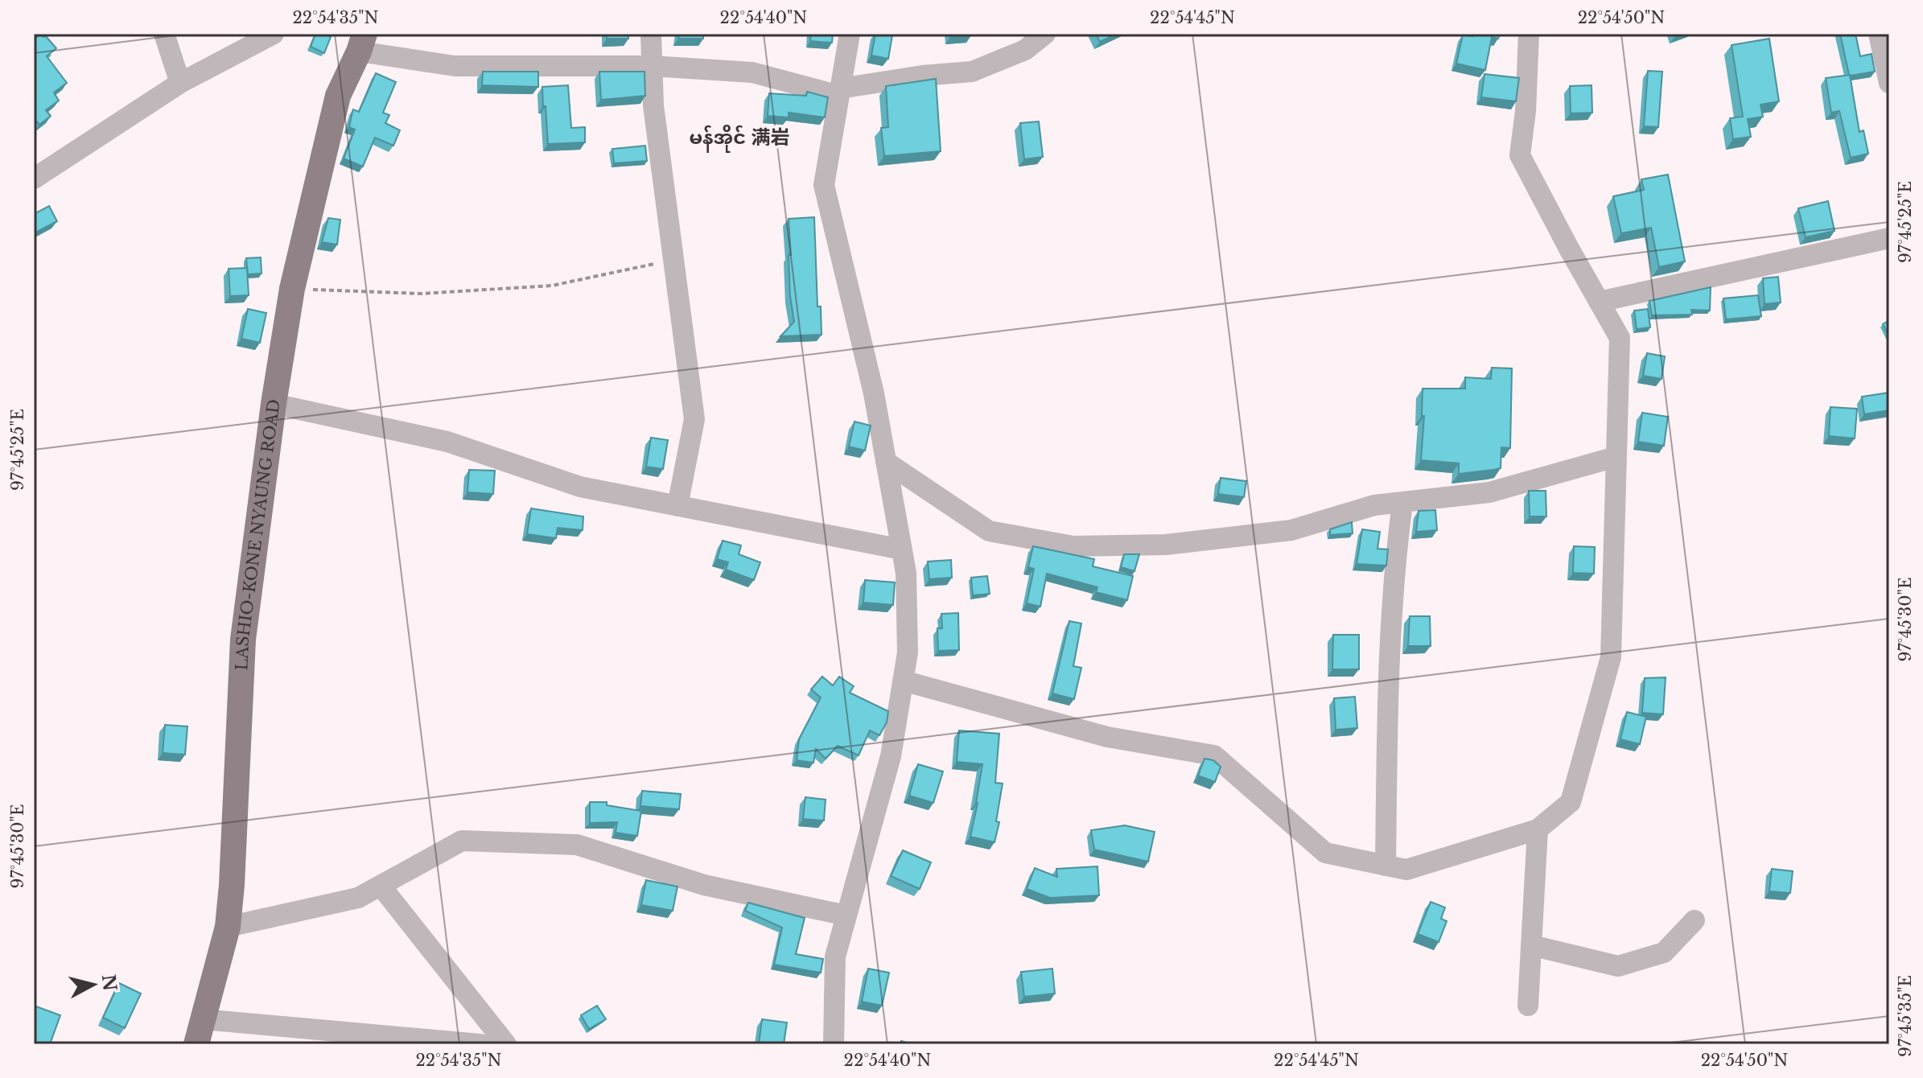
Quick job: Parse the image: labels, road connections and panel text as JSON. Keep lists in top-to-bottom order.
{
  "streets": {
    "main road": ["LASHIO-KONE NYAUNG ROAD"]
  },
  "districts": ["မန်အိုင် 满岩"],
  "north": "right",
  "coordinates": [
    "22°54'35\"N",
    "22°54'40\"N",
    "22°54'45\"N",
    "22°54'50\"N",
    "97°45'25\"E",
    "97°45'30\"E",
    "97°45'35\"E"
  ]
}
